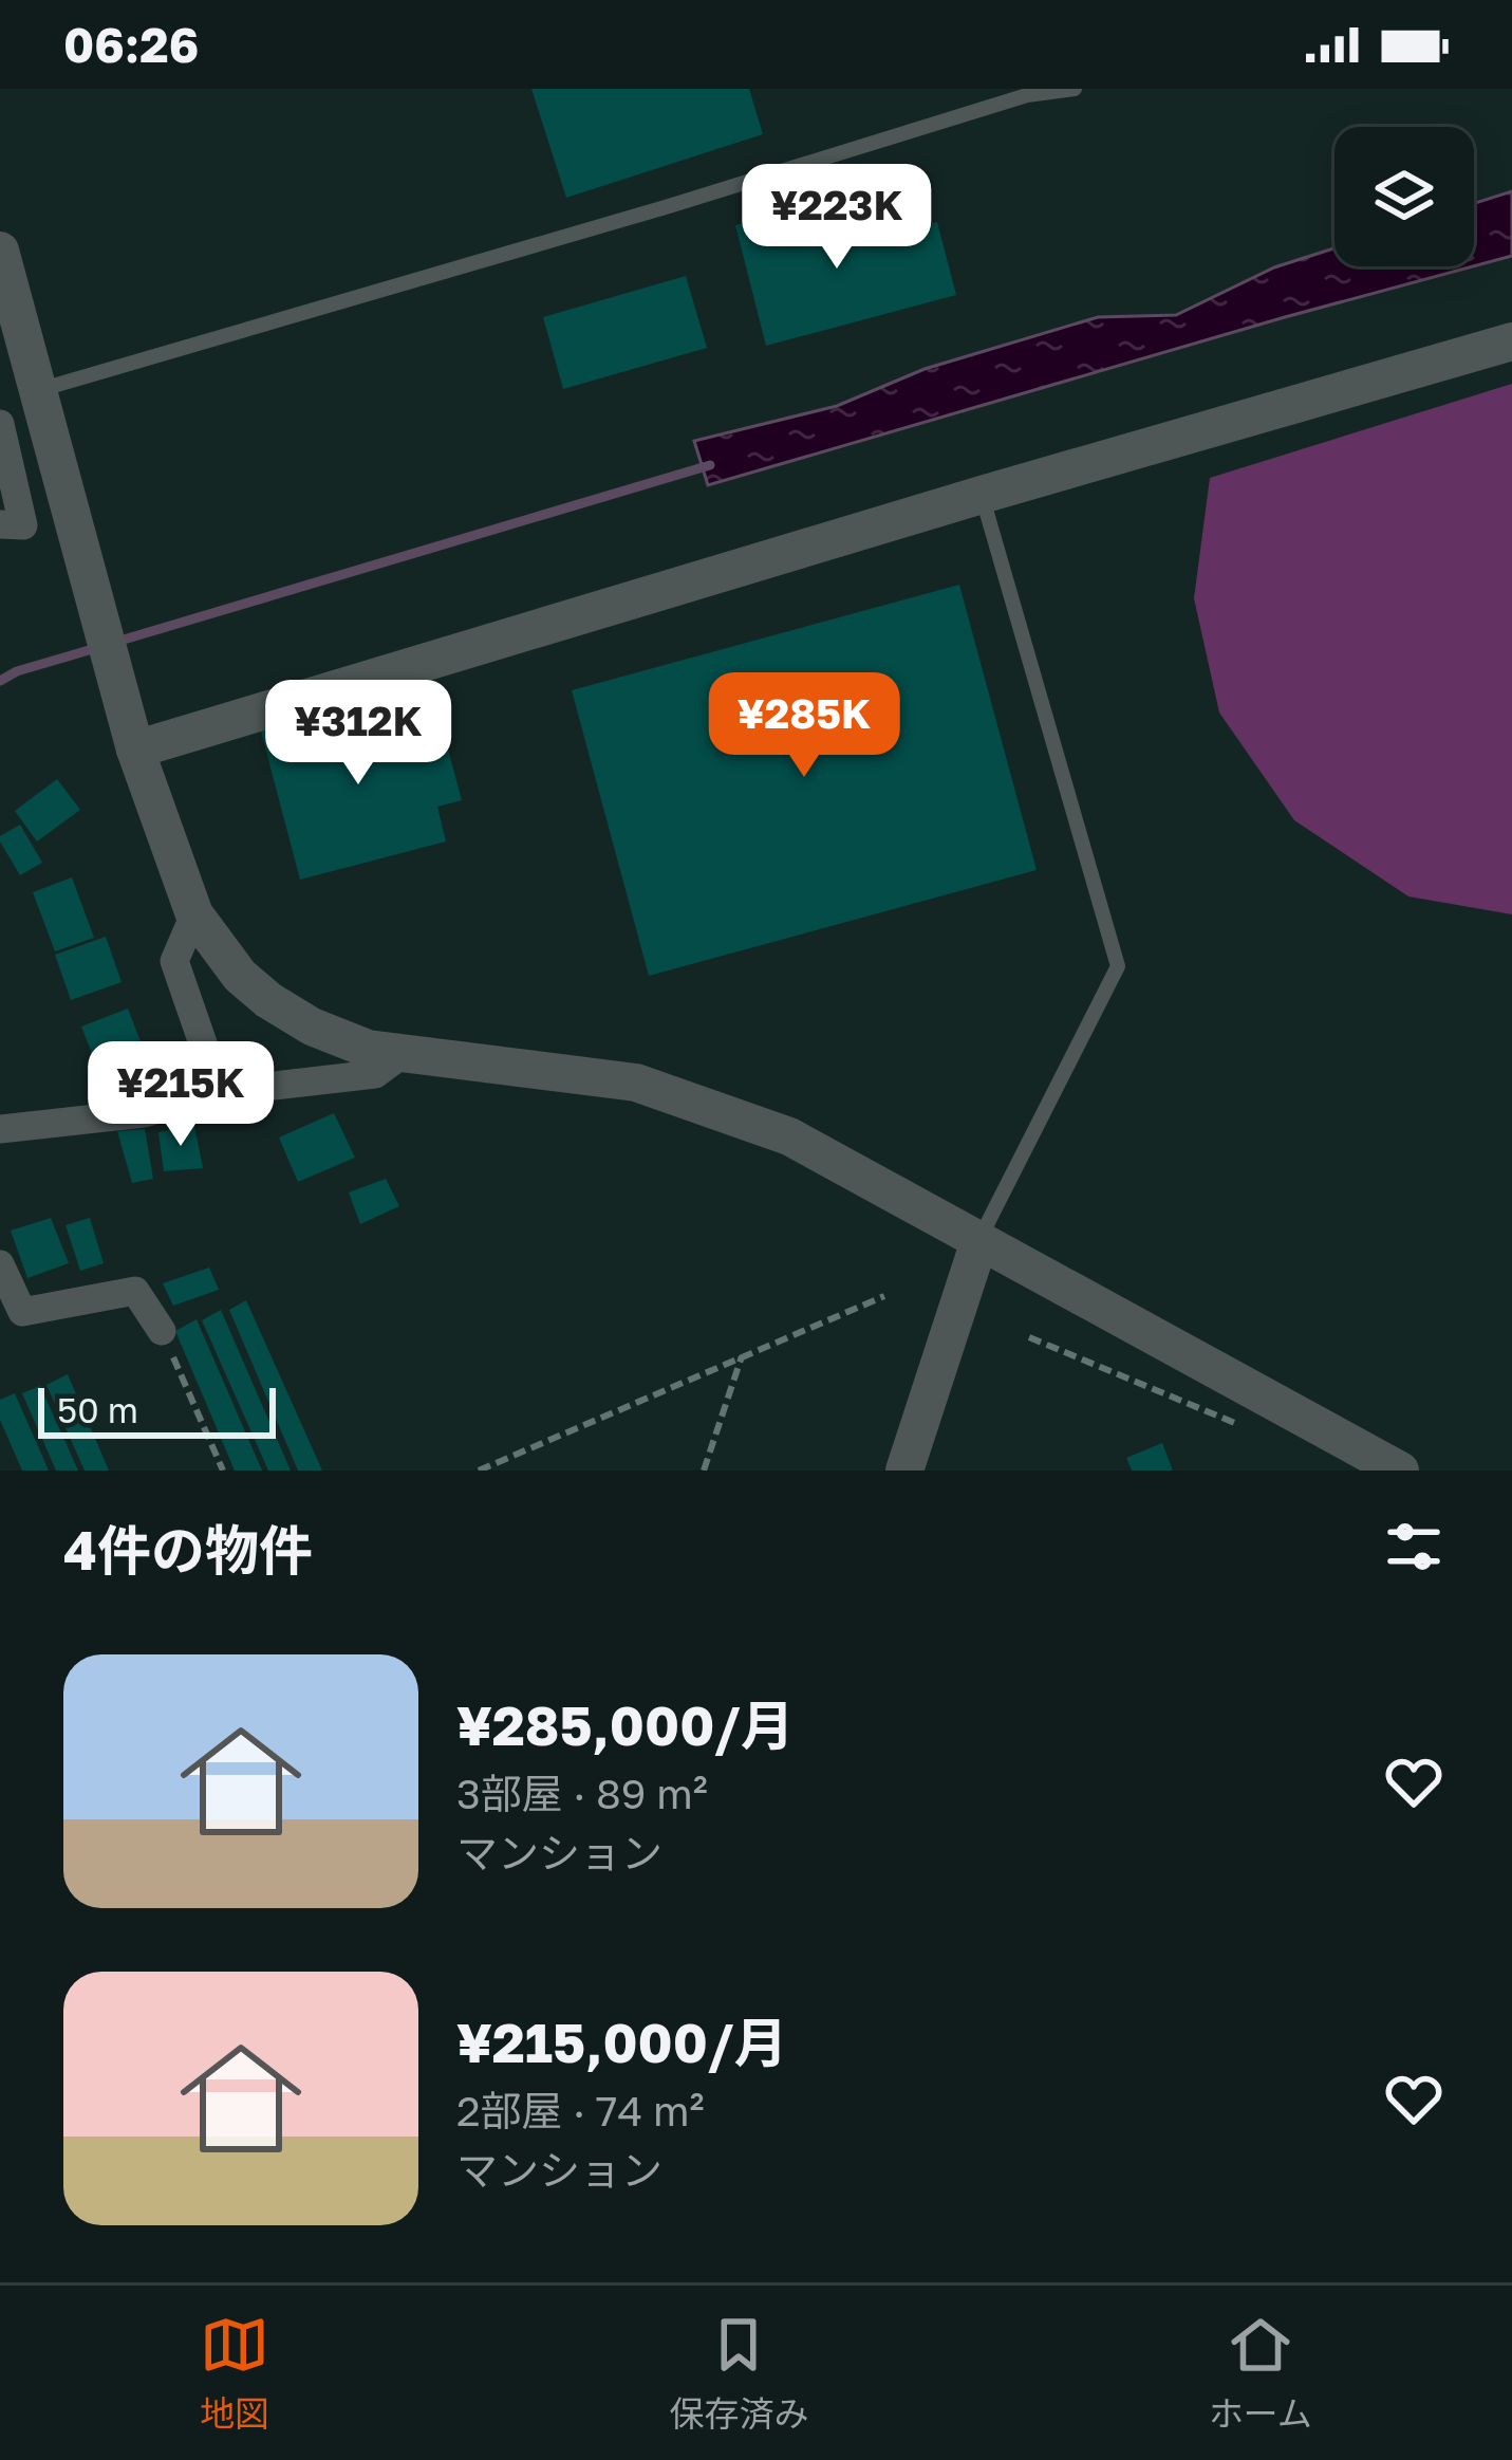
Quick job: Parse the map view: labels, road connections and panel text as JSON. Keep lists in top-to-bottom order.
{
  "scale_bar": "50 m",
  "page": {
    "status": "06:26",
    "price": [
      "¥223K",
      "¥285K",
      "¥312K",
      "¥215K"
    ],
    "scale": "50 m",
    "heading": "4件の物件",
    "list": [
      {
        "name": "¥285,000/月",
        "note": "3部屋 · 89 m² · マンション"
      },
      {
        "name": "¥215,000/月",
        "note": "2部屋 · 74 m² · マンション"
      }
    ],
    "tabs": ["地図", "保存済み", "ホーム"]
  }
}
